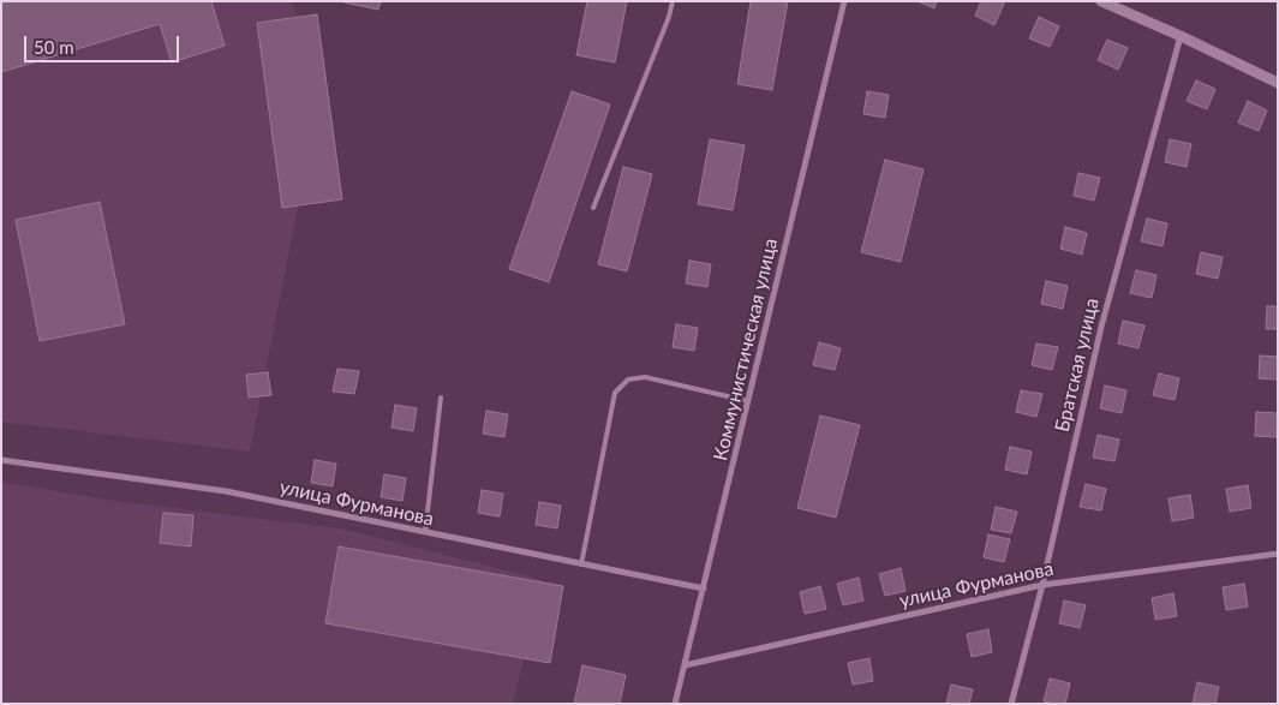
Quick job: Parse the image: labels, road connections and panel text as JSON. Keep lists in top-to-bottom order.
{
  "streets": {
    "street": ["Коммунистическая улица", "Братская улица", "улица Фурманова"]
  },
  "crossings": [
    ["Коммунистическая улица", "улица Фурманова"],
    ["Братская улица", "улица Фурманова"]
  ],
  "scale_bar": "50 m"
}
